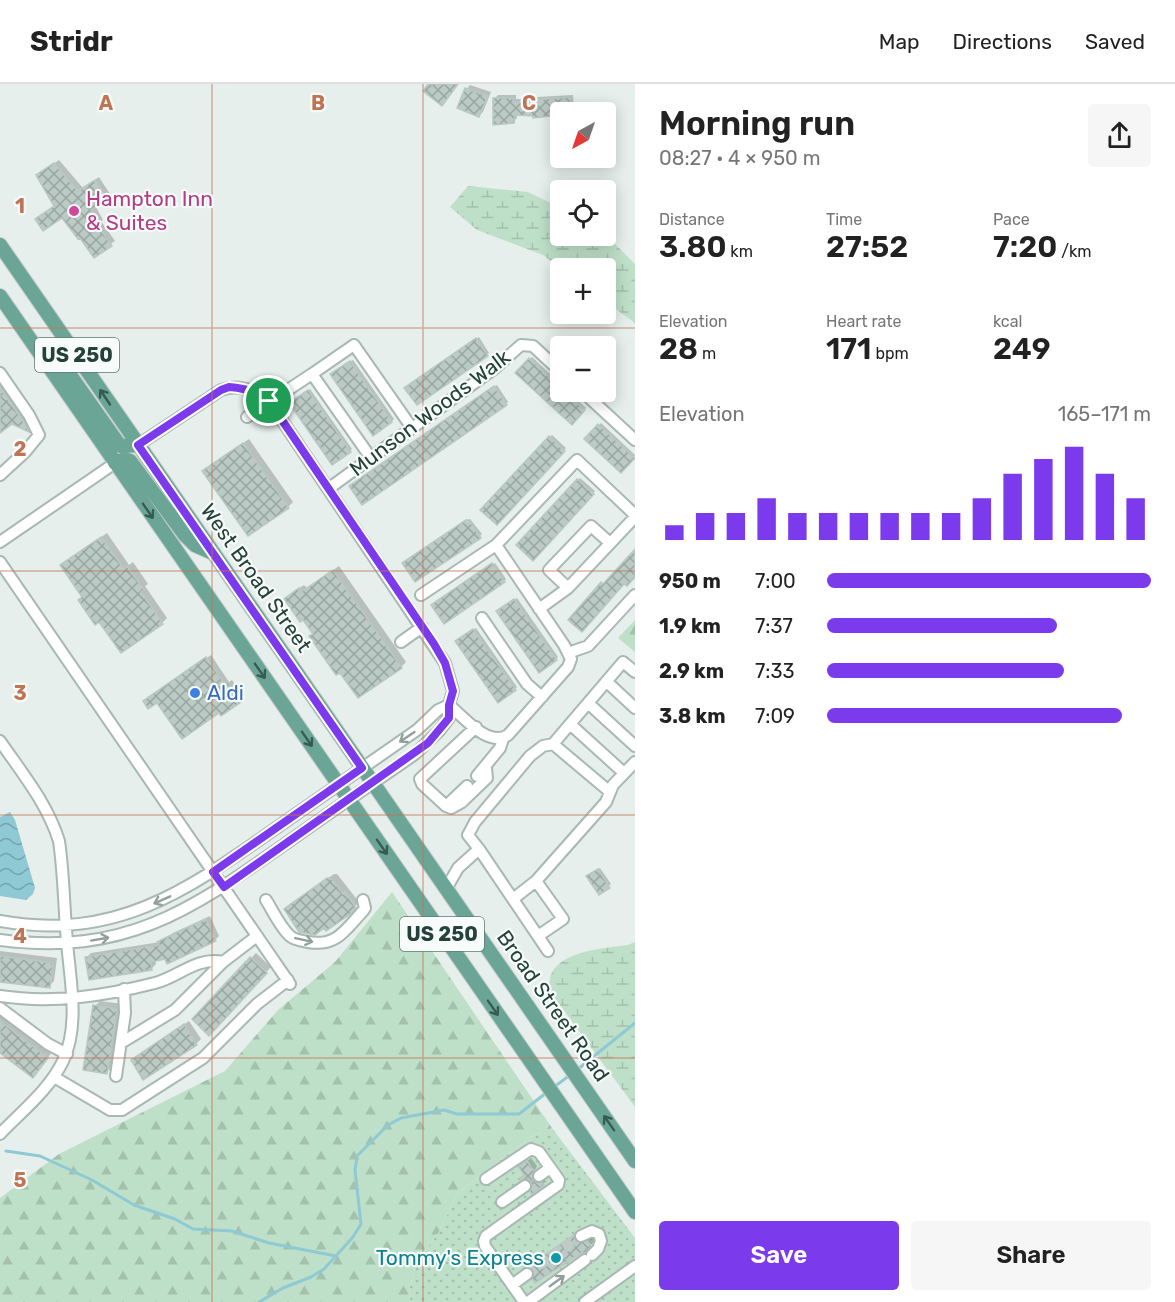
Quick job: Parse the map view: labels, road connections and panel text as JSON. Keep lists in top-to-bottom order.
{
  "streets": {
    "main road": ["US 250", "West Broad Street", "Broad Street Road"],
    "street": ["Munson Woods Walk"]
  },
  "crossings": [
    ["West Broad Street", "Broad Street Road"]
  ],
  "places": ["Hampton Inn & Suites", "Aldi", "Tommy's Express"],
  "north": "bottom left",
  "page": {
    "header": "Stridr",
    "nav": ["Map", "Directions", "Saved"],
    "heading": ["Morning run", "08:27 · 4 × 950 m"],
    "map_buttons": ["+", "−"],
    "stats": [
      ["Distance", "3.80 km"],
      ["Time", "27:52"],
      ["Pace", "7:20 /km"],
      ["Elevation", "28 m"],
      ["Heart rate", "171 bpm"],
      ["kcal", "249"]
    ],
    "chart": ["Elevation", "165–171 m"],
    "list": [
      {
        "name": "950 m",
        "note": "7:00"
      },
      {
        "name": "1.9 km",
        "note": "7:37"
      },
      {
        "name": "2.9 km",
        "note": "7:33"
      },
      {
        "name": "3.8 km",
        "note": "7:09"
      }
    ],
    "buttons": ["Save", "Share"]
  },
  "grid": {
    "columns": ["A", "B", "C"],
    "rows": [
      "1",
      "2",
      "3",
      "4",
      "5"
    ]
  }
}
